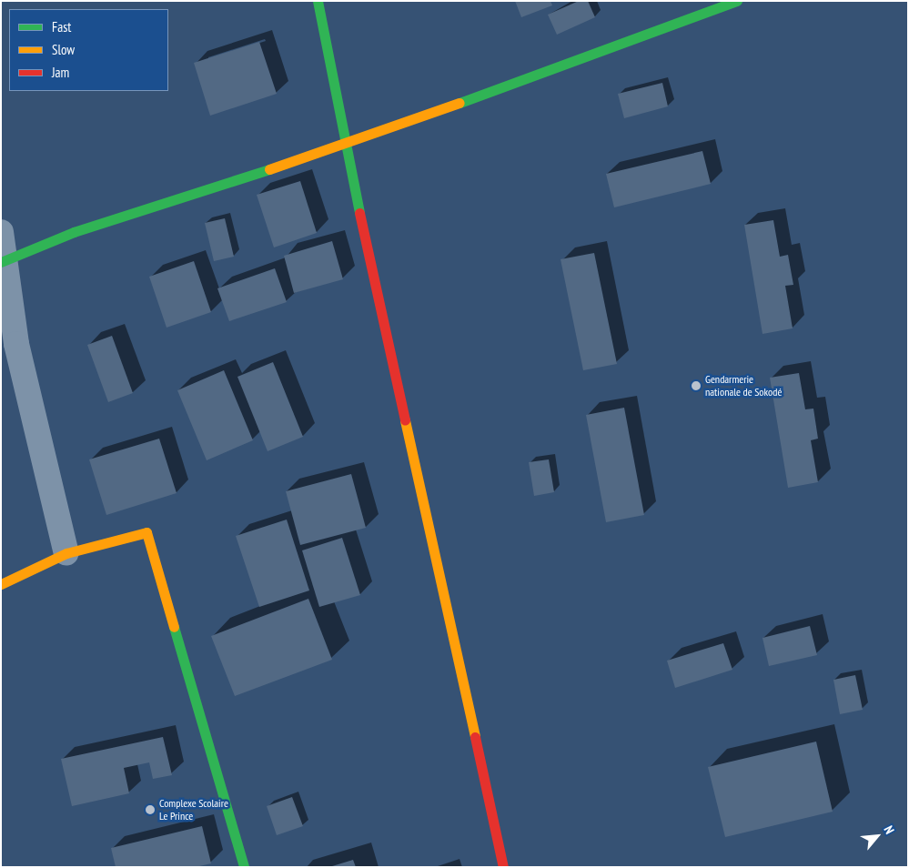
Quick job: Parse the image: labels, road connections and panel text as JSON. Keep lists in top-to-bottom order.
{
  "places": ["Gendarmerie nationale de Sokodé", "Complexe Scolaire Le Prince"],
  "legend": ["Fast", "Slow", "Jam"],
  "north": "top right"
}
